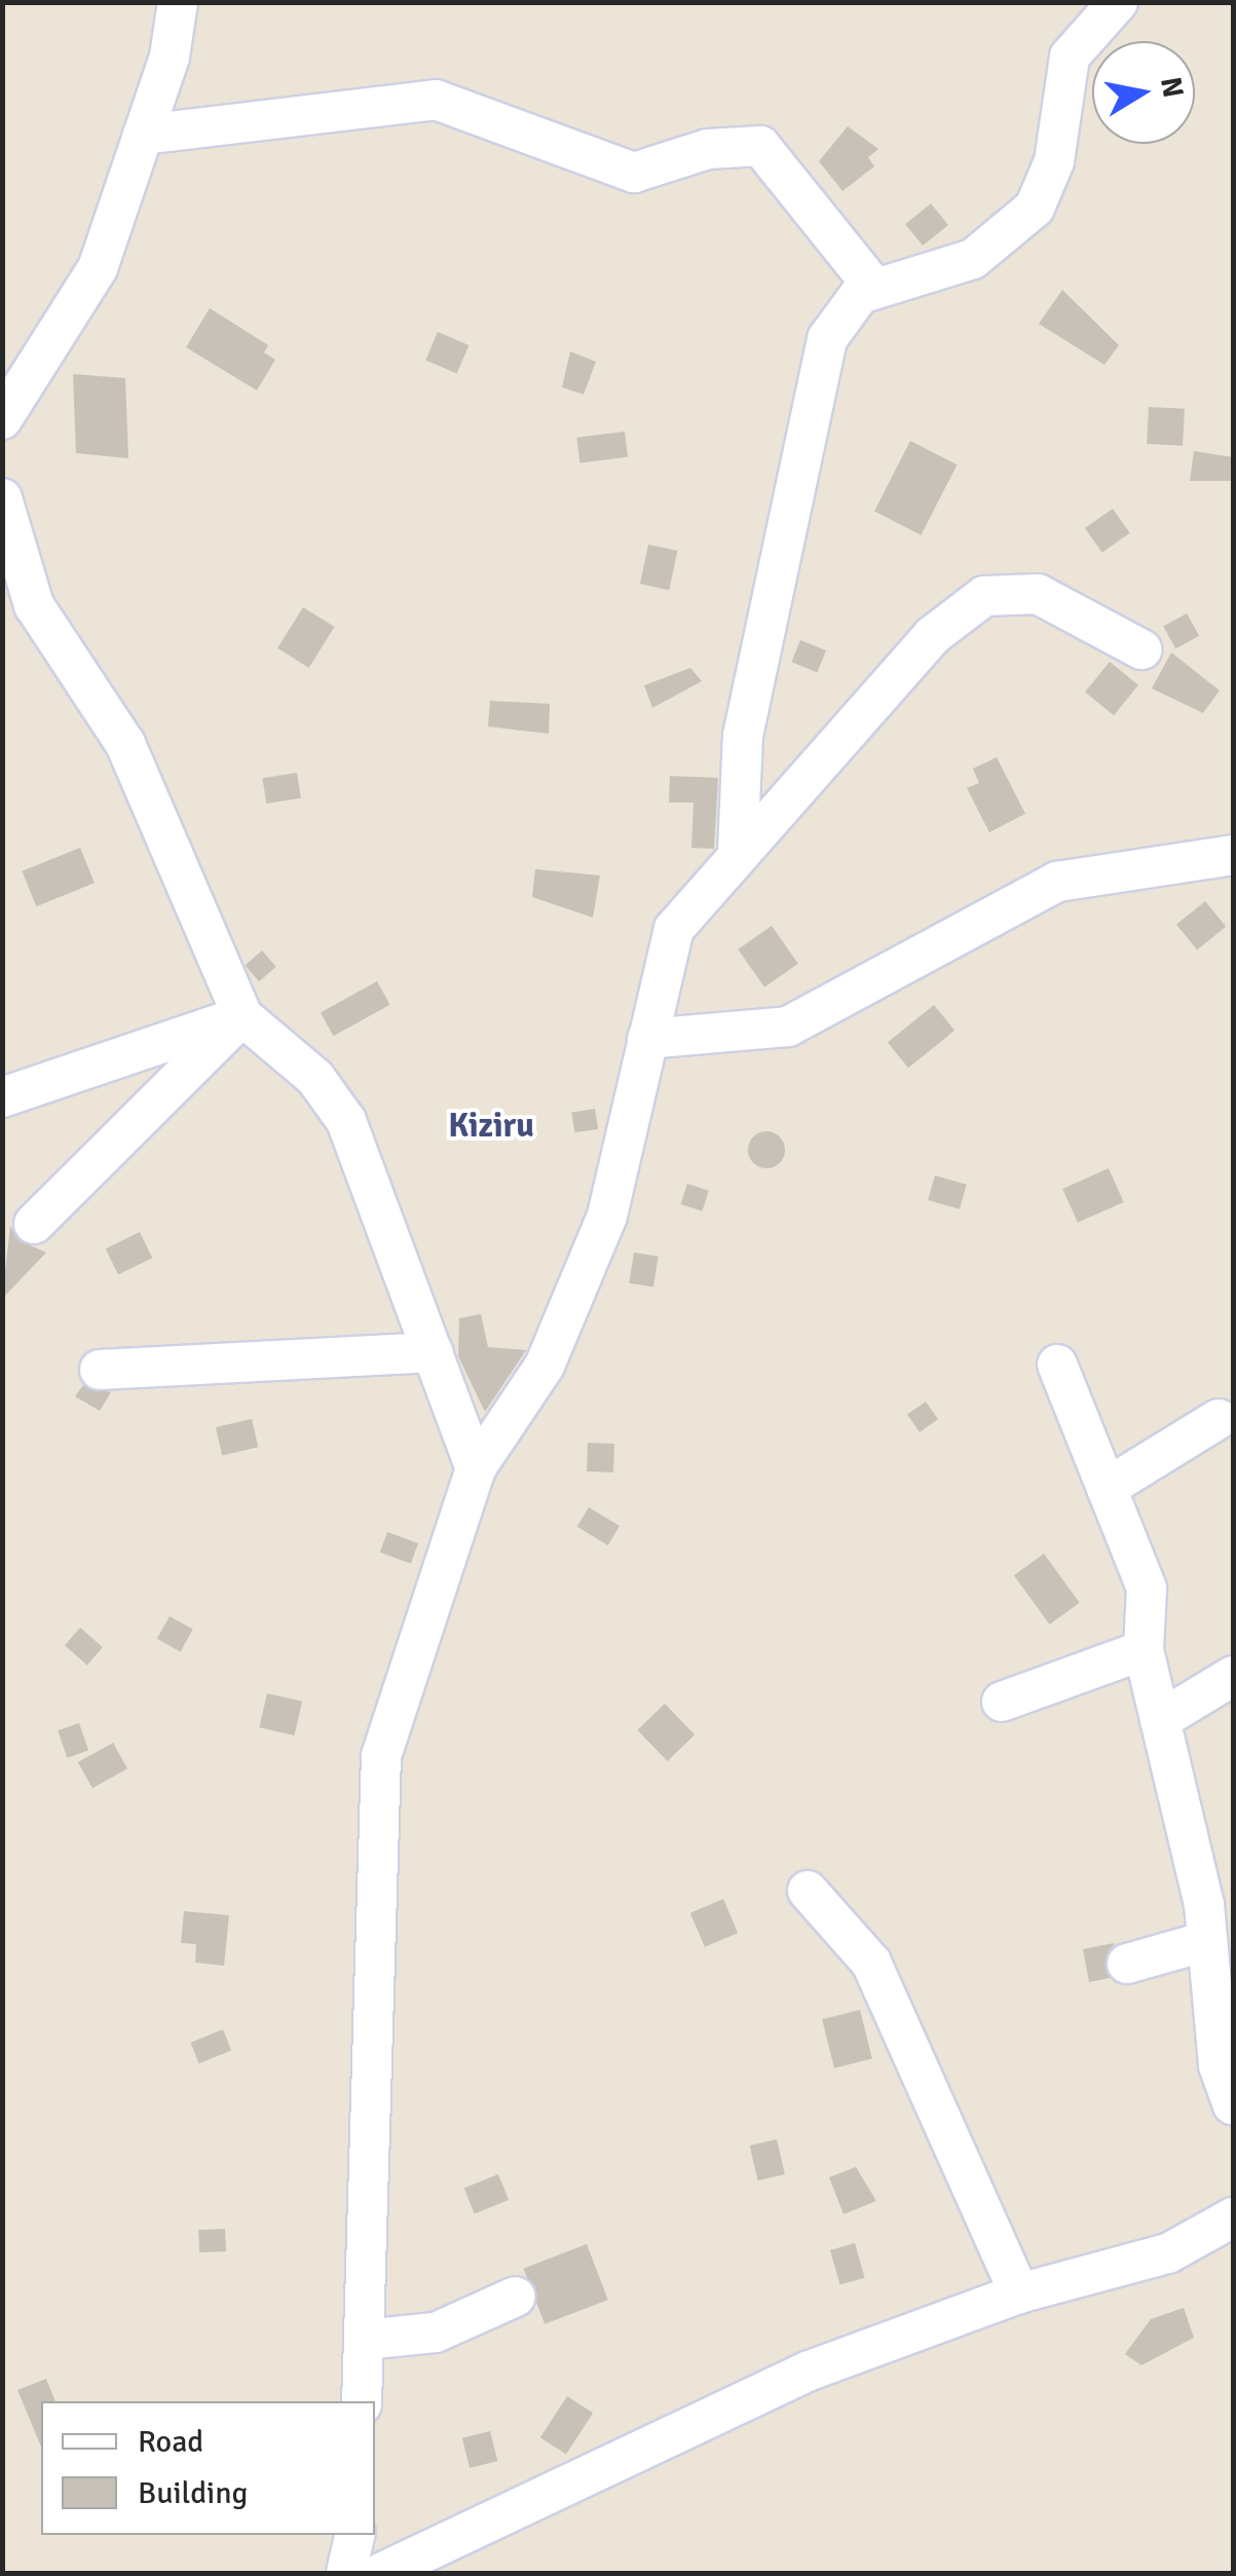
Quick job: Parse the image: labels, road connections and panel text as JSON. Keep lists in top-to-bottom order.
{
  "districts": ["Kiziru"],
  "legend": ["Road", "Building"],
  "north": "right"
}
